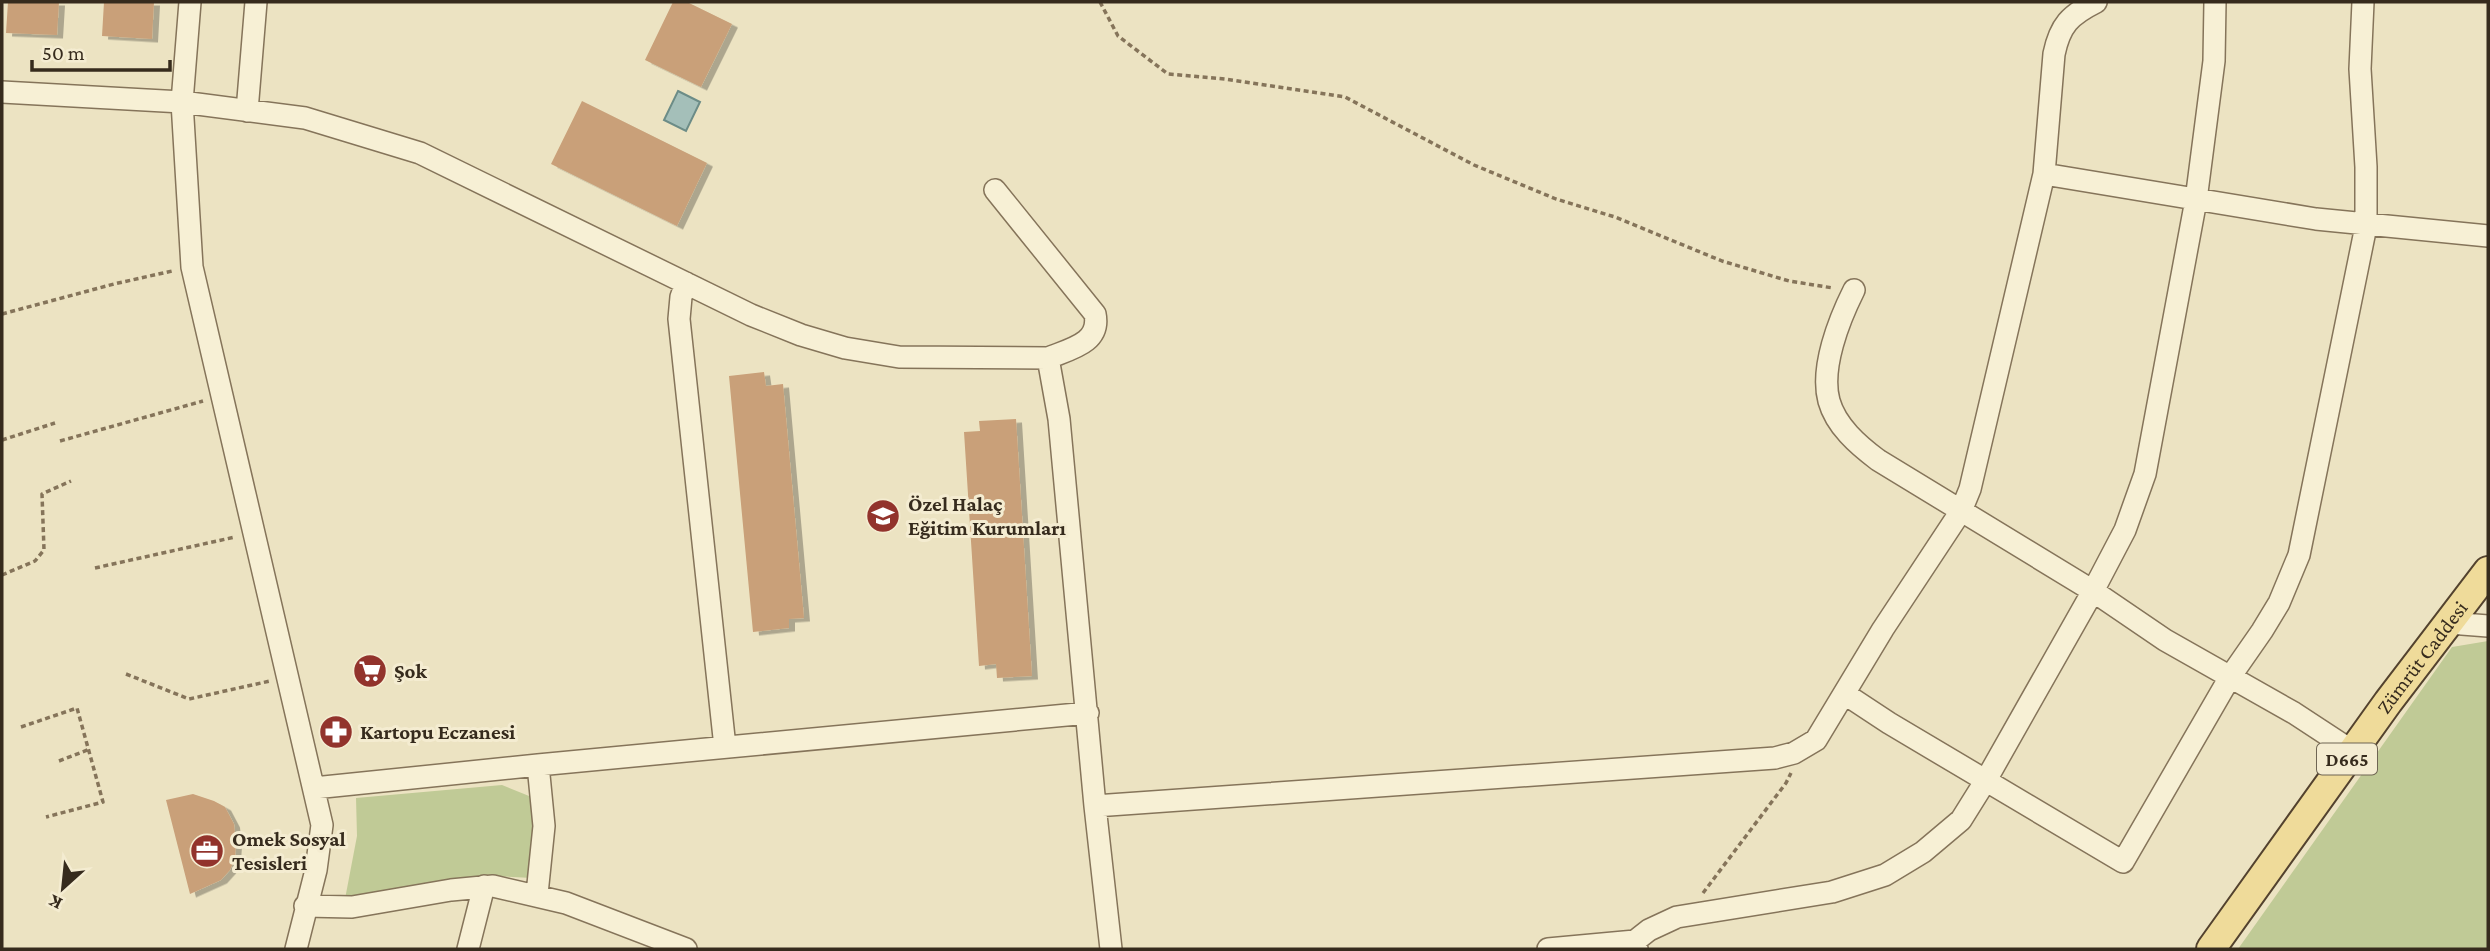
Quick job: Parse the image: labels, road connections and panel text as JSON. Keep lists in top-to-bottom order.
{
  "streets": {
    "main road": ["Zümrüt Caddesi", "D665"]
  },
  "places": {
    "school or university": ["Özel Halaç Eğitim Kurumları"],
    "supermarket": ["Şok"],
    "pharmacy": ["Kartopu Eczanesi"],
    "office": ["Omek Sosyal Tesisleri"]
  },
  "scale_bar": "50 m",
  "north": "bottom left"
}
